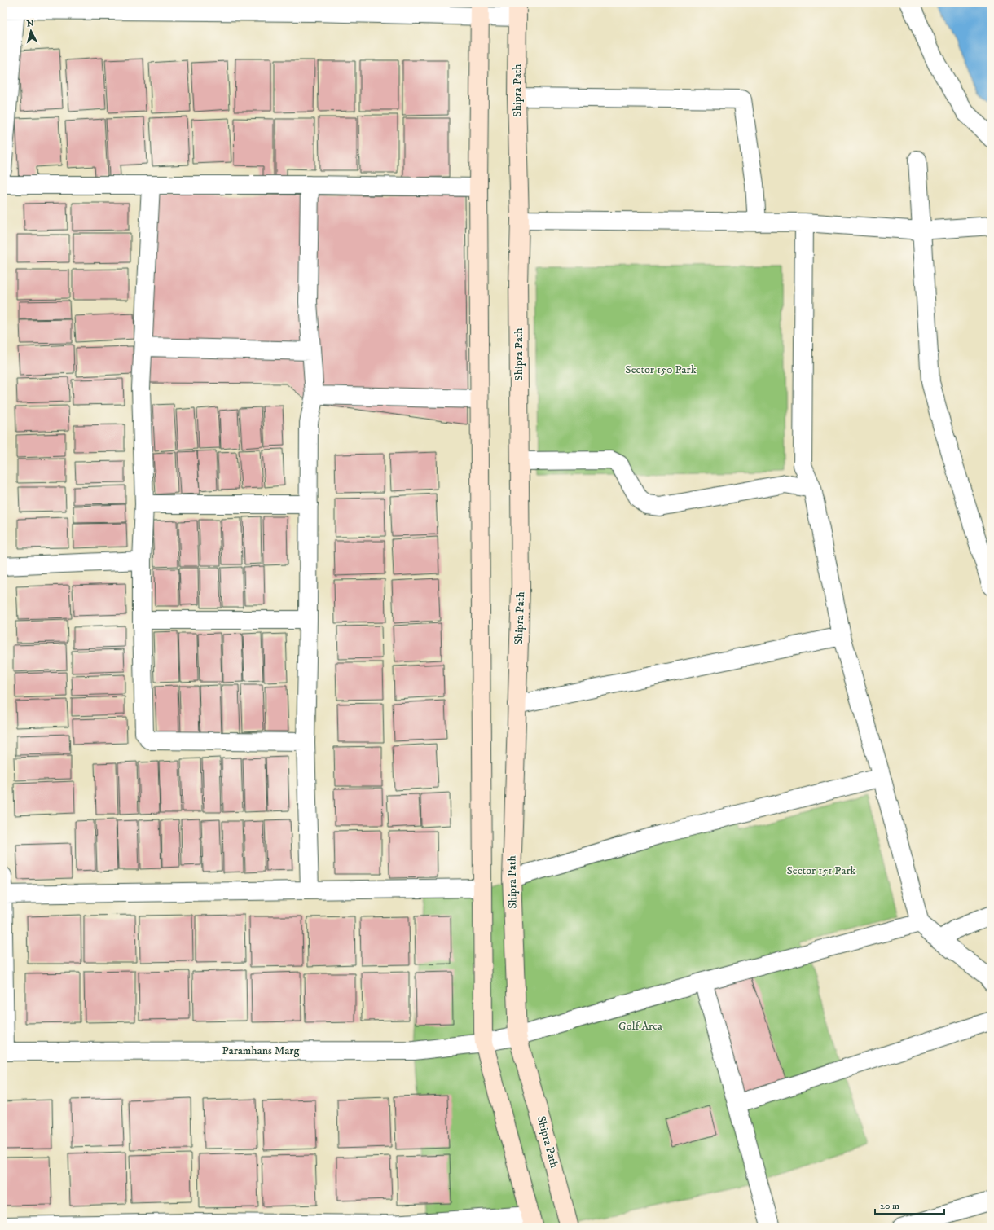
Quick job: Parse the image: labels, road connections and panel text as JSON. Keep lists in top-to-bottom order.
{
  "streets": {
    "street": ["Shipra Path", "Paramhans Marg"]
  },
  "crossings": [
    ["Shipra Path", "Paramhans Marg"]
  ],
  "parks": ["Sector 150 Park", "Sector 151 Park", "Golf Area"],
  "scale_bar": "20 m",
  "north": "top"
}
